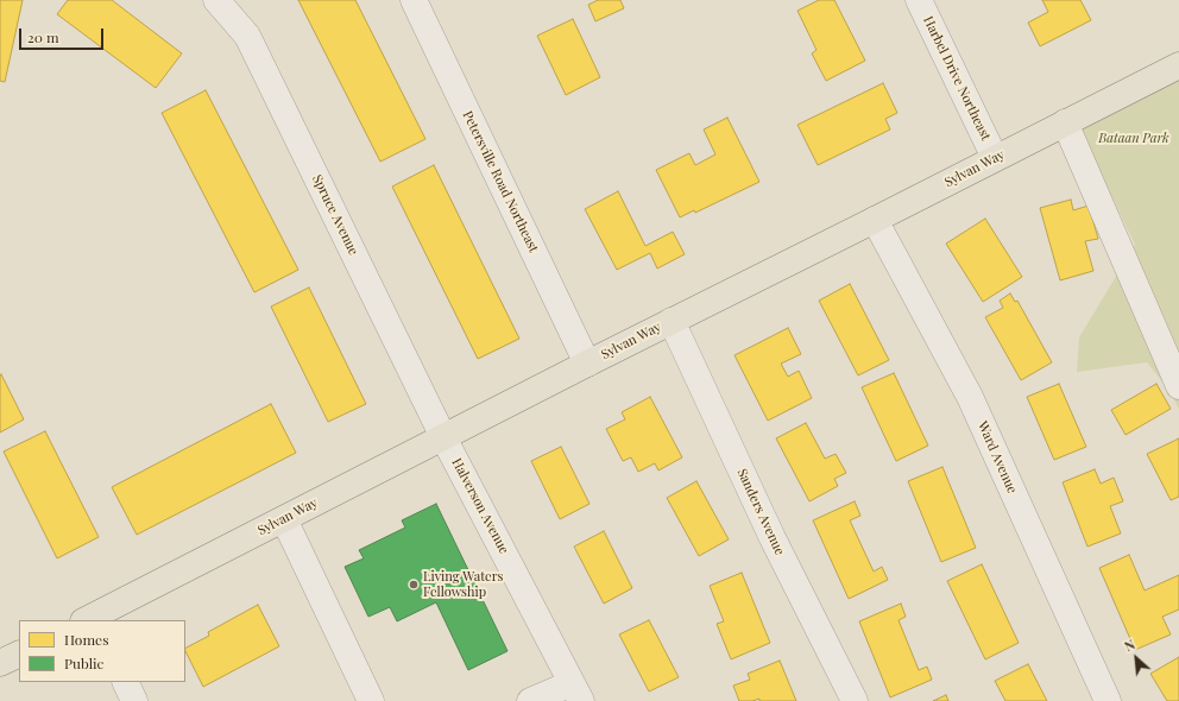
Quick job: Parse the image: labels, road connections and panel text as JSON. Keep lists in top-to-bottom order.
{
  "streets": {
    "main road": ["Sylvan Way"],
    "street": [
      "Harbel Drive Northeast",
      "Petersville Road Northeast",
      "Spruce Avenue",
      "Ward Avenue",
      "Halverson Avenue",
      "Sanders Avenue"
    ]
  },
  "crossings": [
    ["Harbel Drive Northeast", "Sylvan Way"],
    ["Sylvan Way", "Petersville Road Northeast"],
    ["Sylvan Way", "Spruce Avenue"],
    ["Sylvan Way", "Ward Avenue"],
    ["Sylvan Way", "Halverson Avenue"],
    ["Sylvan Way", "Sanders Avenue"],
    ["Spruce Avenue", "Halverson Avenue"]
  ],
  "parks": ["Bataan Park"],
  "places": ["Living Waters Fellowship"],
  "legend": ["Homes", "Public"],
  "scale_bar": "20 m",
  "north": "top left"
}
